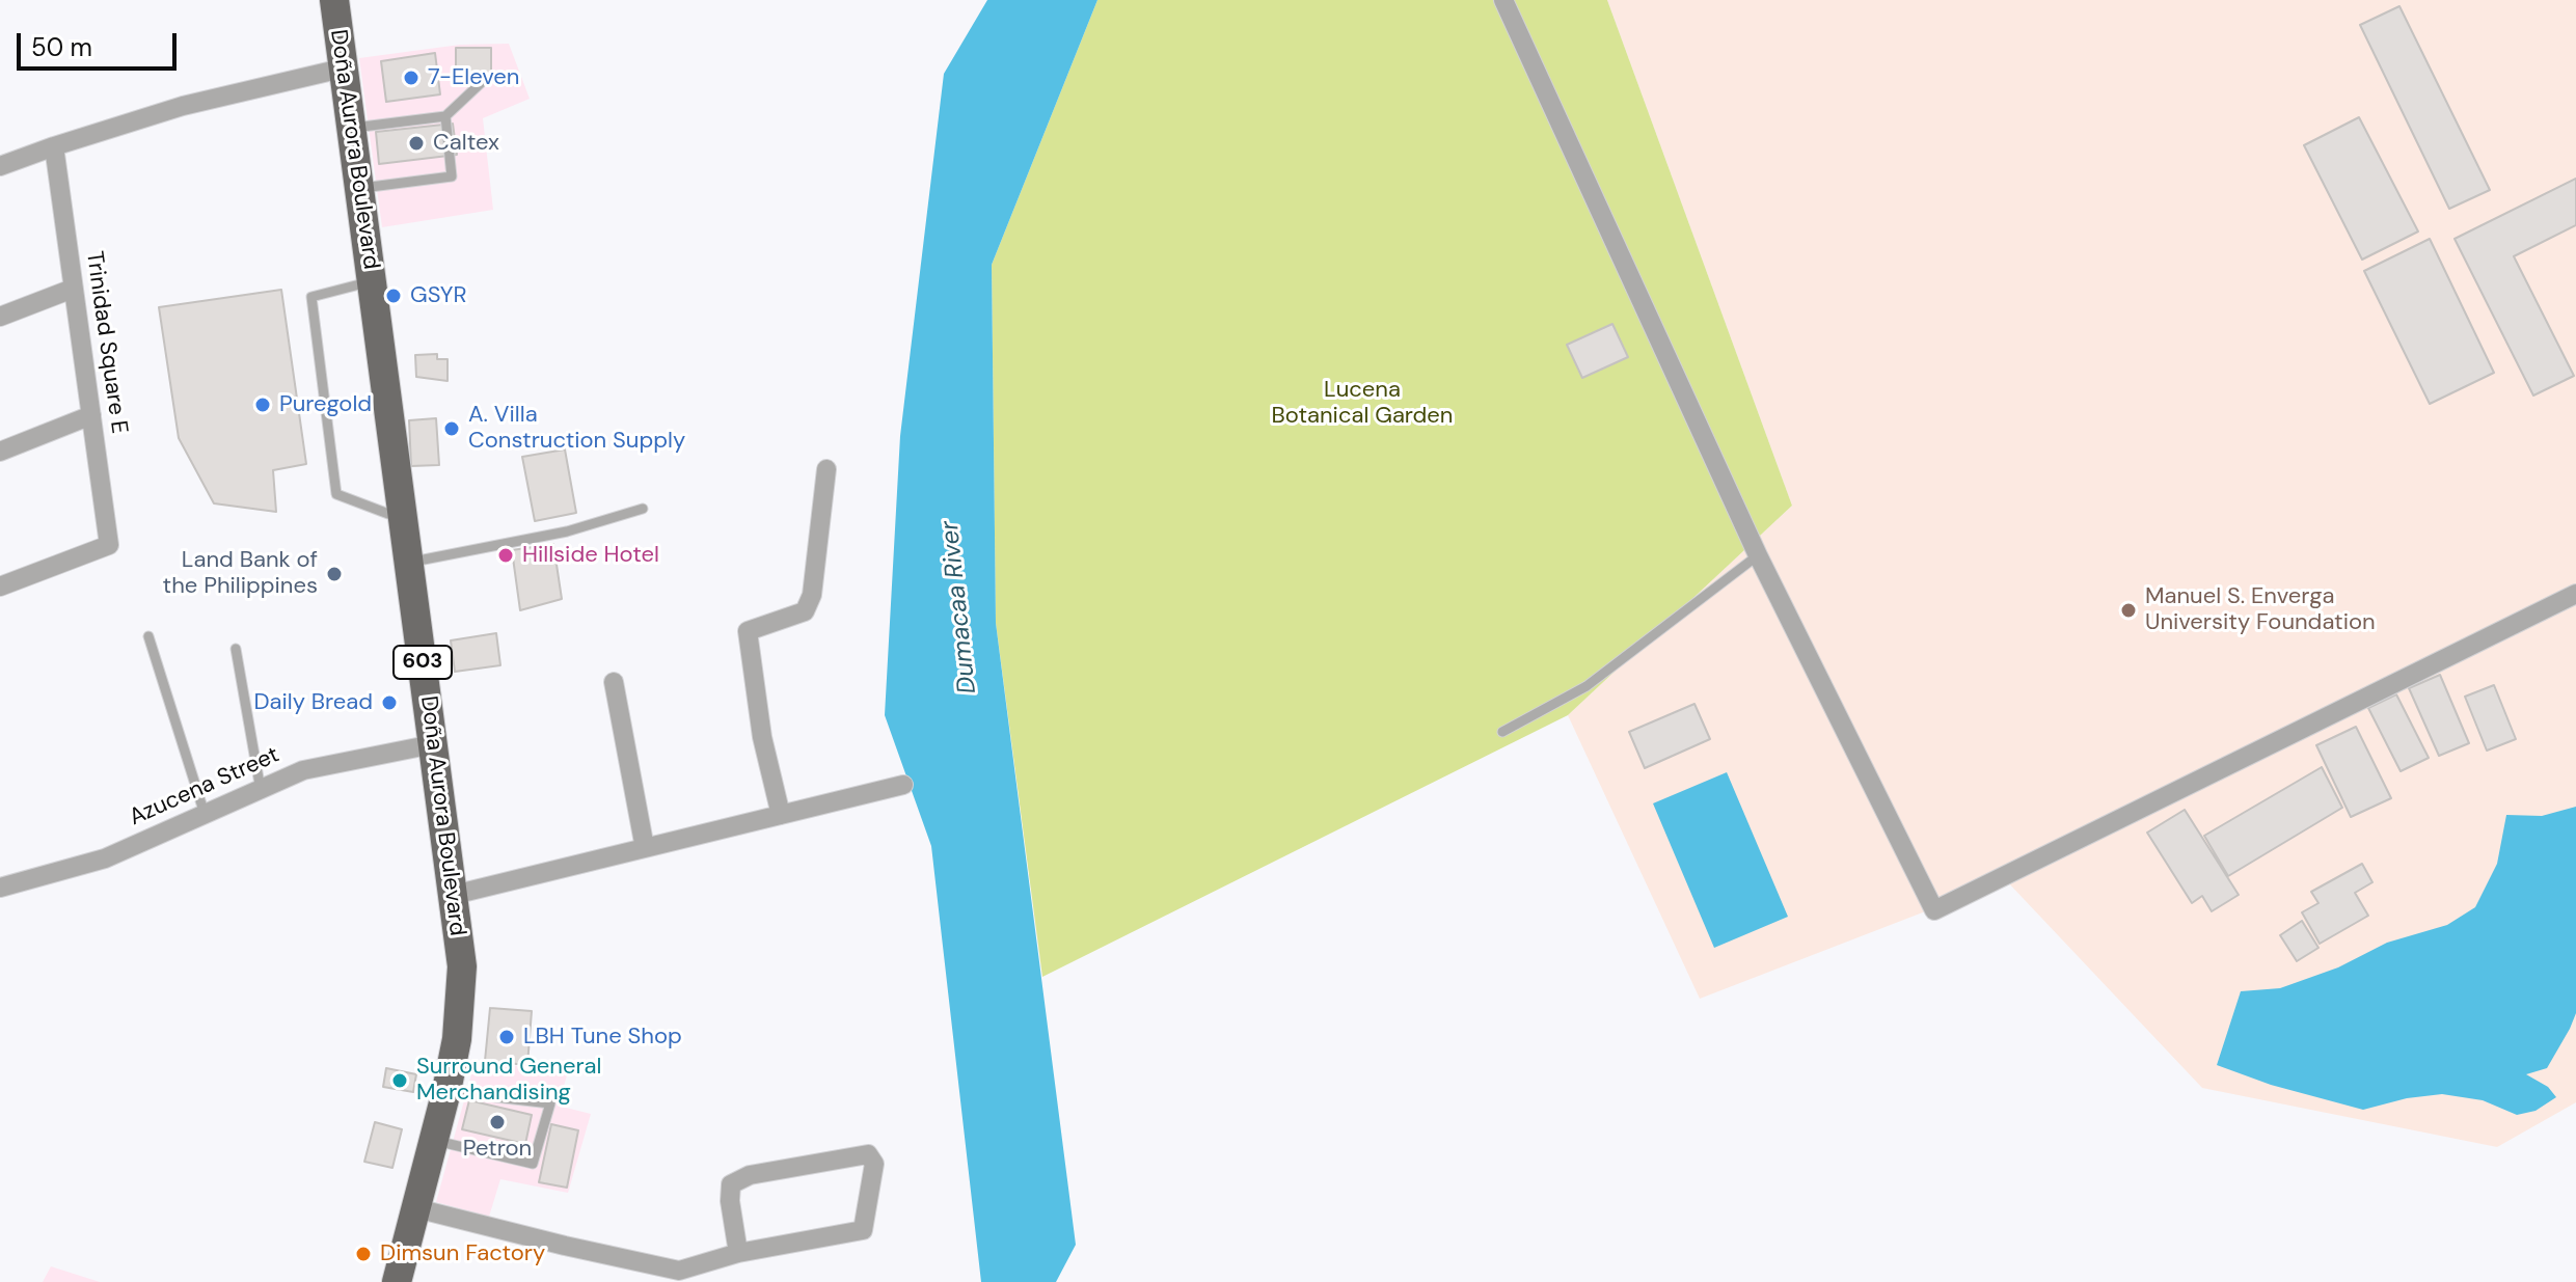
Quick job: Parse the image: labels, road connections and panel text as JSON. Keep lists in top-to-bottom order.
{
  "streets": {
    "main road": ["Doña Aurora Boulevard", "603"],
    "street": ["Trinidad Square E", "Azucena Street"]
  },
  "crossings": [
    ["Doña Aurora Boulevard", "Azucena Street"]
  ],
  "water": ["Dumacaa River"],
  "parks": ["Lucena Botanical Garden"],
  "places": [
    "7-Eleven",
    "Caltex",
    "GSYR",
    "Puregold",
    "A. Villa Construction Supply",
    "Hillside Hotel",
    "Land Bank of the Philippines",
    "Manuel S. Enverga University Foundation",
    "Daily Bread",
    "LBH Tune Shop",
    "Surround General Merchandising",
    "Petron",
    "Dimsun Factory"
  ],
  "scale_bar": "50 m"
}
